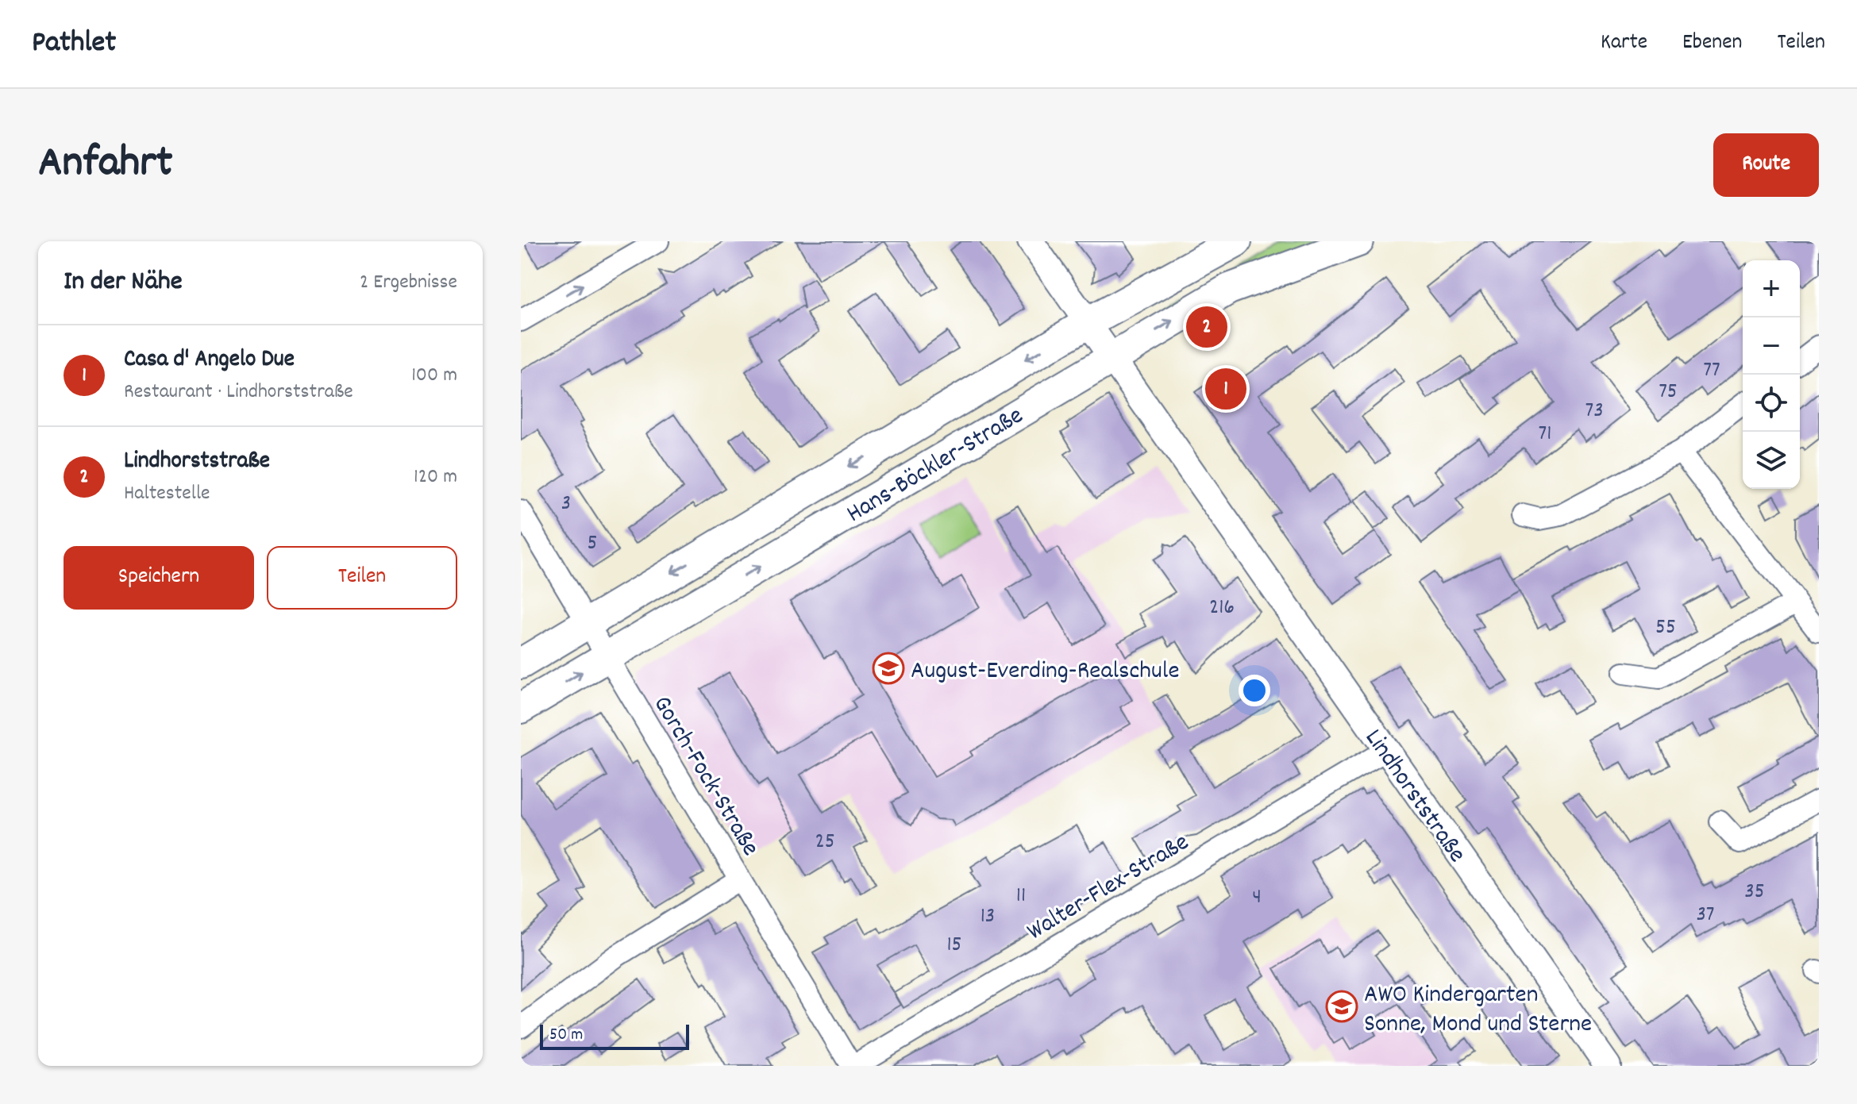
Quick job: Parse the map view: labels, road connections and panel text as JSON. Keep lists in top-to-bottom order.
{
  "streets": {
    "main road": ["Hans-Böckler-Straße"],
    "street": ["Gorch-Fock-Straße", "Lindhorststraße", "Walter-Flex-Straße"]
  },
  "crossings": [
    ["Hans-Böckler-Straße", "Gorch-Fock-Straße"],
    ["Hans-Böckler-Straße", "Lindhorststraße"],
    ["Gorch-Fock-Straße", "Walter-Flex-Straße"],
    ["Lindhorststraße", "Walter-Flex-Straße"]
  ],
  "places": {
    "school or university": ["August-Everding-Realschule", "AWO Kindergarten Sonne, Mond und Sterne"]
  },
  "house_numbers": [
    "77",
    "75",
    "73",
    "71",
    "3",
    "5",
    "216",
    "55",
    "25",
    "35",
    "11",
    "4",
    "37",
    "13",
    "15"
  ],
  "scale_bar": "50 m",
  "page": {
    "header": "Pathlet",
    "nav": ["Karte", "Ebenen", "Teilen"],
    "title": "Anfahrt",
    "buttons": [
      "Route",
      ["Speichern", "Teilen"]
    ],
    "heading": ["In der Nähe", "2 Ergebnisse"],
    "map_buttons": ["+", "−"],
    "pins": ["2", "1"],
    "list": [
      {
        "mark": "1",
        "name": "Casa d' Angelo Due",
        "note": "Restaurant · Lindhorststraße",
        "value": "100 m"
      },
      {
        "mark": "2",
        "name": "Lindhorststraße",
        "note": "Haltestelle",
        "value": "120 m"
      }
    ],
    "scale": "50 m"
  }
}
